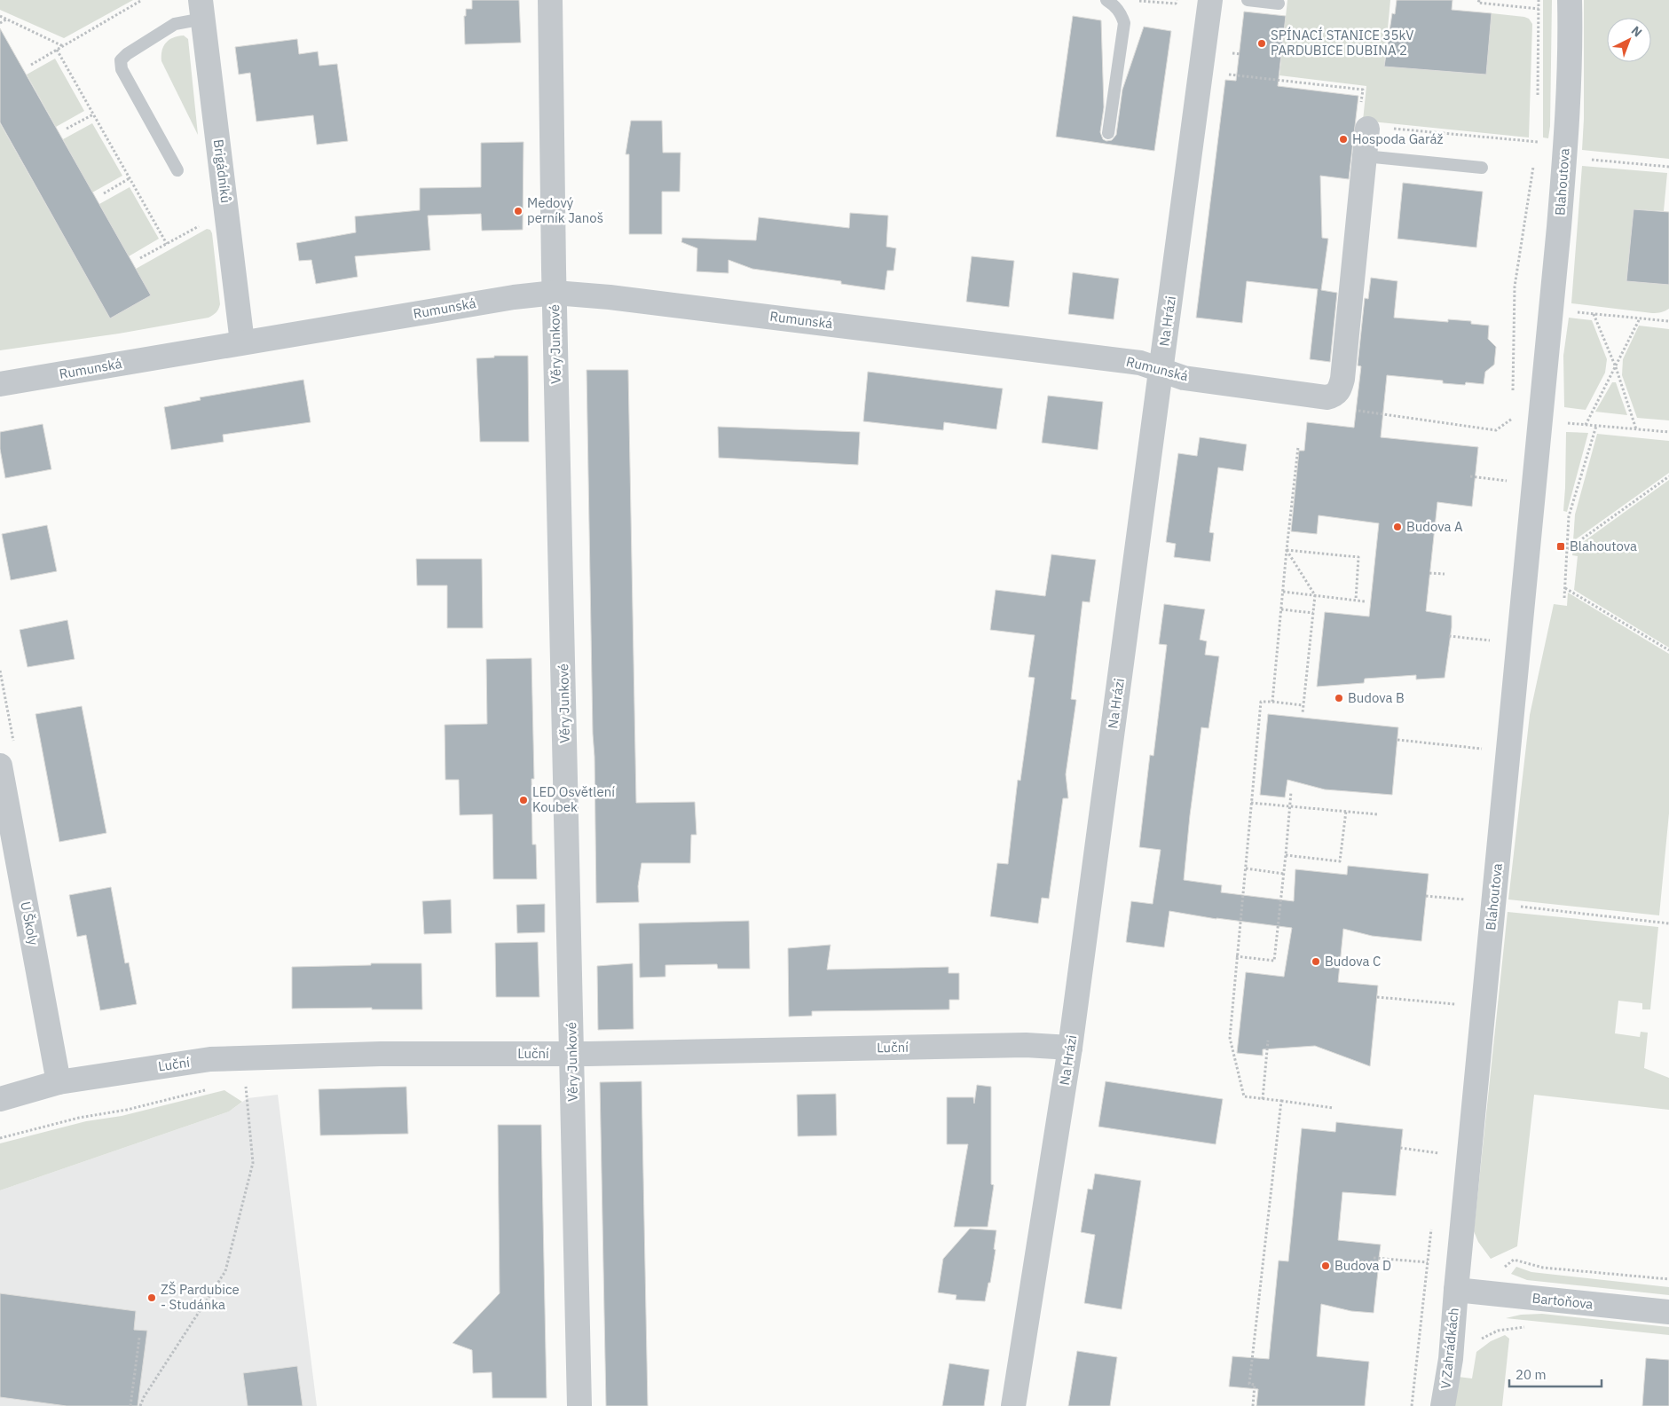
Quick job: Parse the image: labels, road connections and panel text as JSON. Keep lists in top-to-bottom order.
{
  "streets": {
    "street": [
      "Brigádníků",
      "Blahoutova",
      "Rumunská",
      "Na Hrázi",
      "Věry Junkové",
      "U Školy",
      "Luční",
      "Bartoňova",
      "V Zahrádkách"
    ]
  },
  "crossings": [
    ["Brigádníků", "Rumunská"],
    ["Blahoutova", "Bartoňova"],
    ["Blahoutova", "V Zahrádkách"],
    ["Rumunská", "Na Hrázi"],
    ["Rumunská", "Věry Junkové"],
    ["Na Hrázi", "Luční"],
    ["Věry Junkové", "Luční"],
    ["U Školy", "Luční"],
    ["Bartoňova", "V Zahrádkách"]
  ],
  "places": {
    "other": [
      "SPÍNACÍ STANICE 35kV PARDUBICE DUBINA 2",
      "Hospoda Garáž",
      "Medový perník Janoš",
      "Budova A",
      "Budova B",
      "LED Osvětlení Koubek",
      "Budova C",
      "Budova D",
      "ZŠ Pardubice - Studánka"
    ],
    "transit": ["Blahoutova"]
  },
  "scale_bar": "20 m",
  "north": "top right"
}
